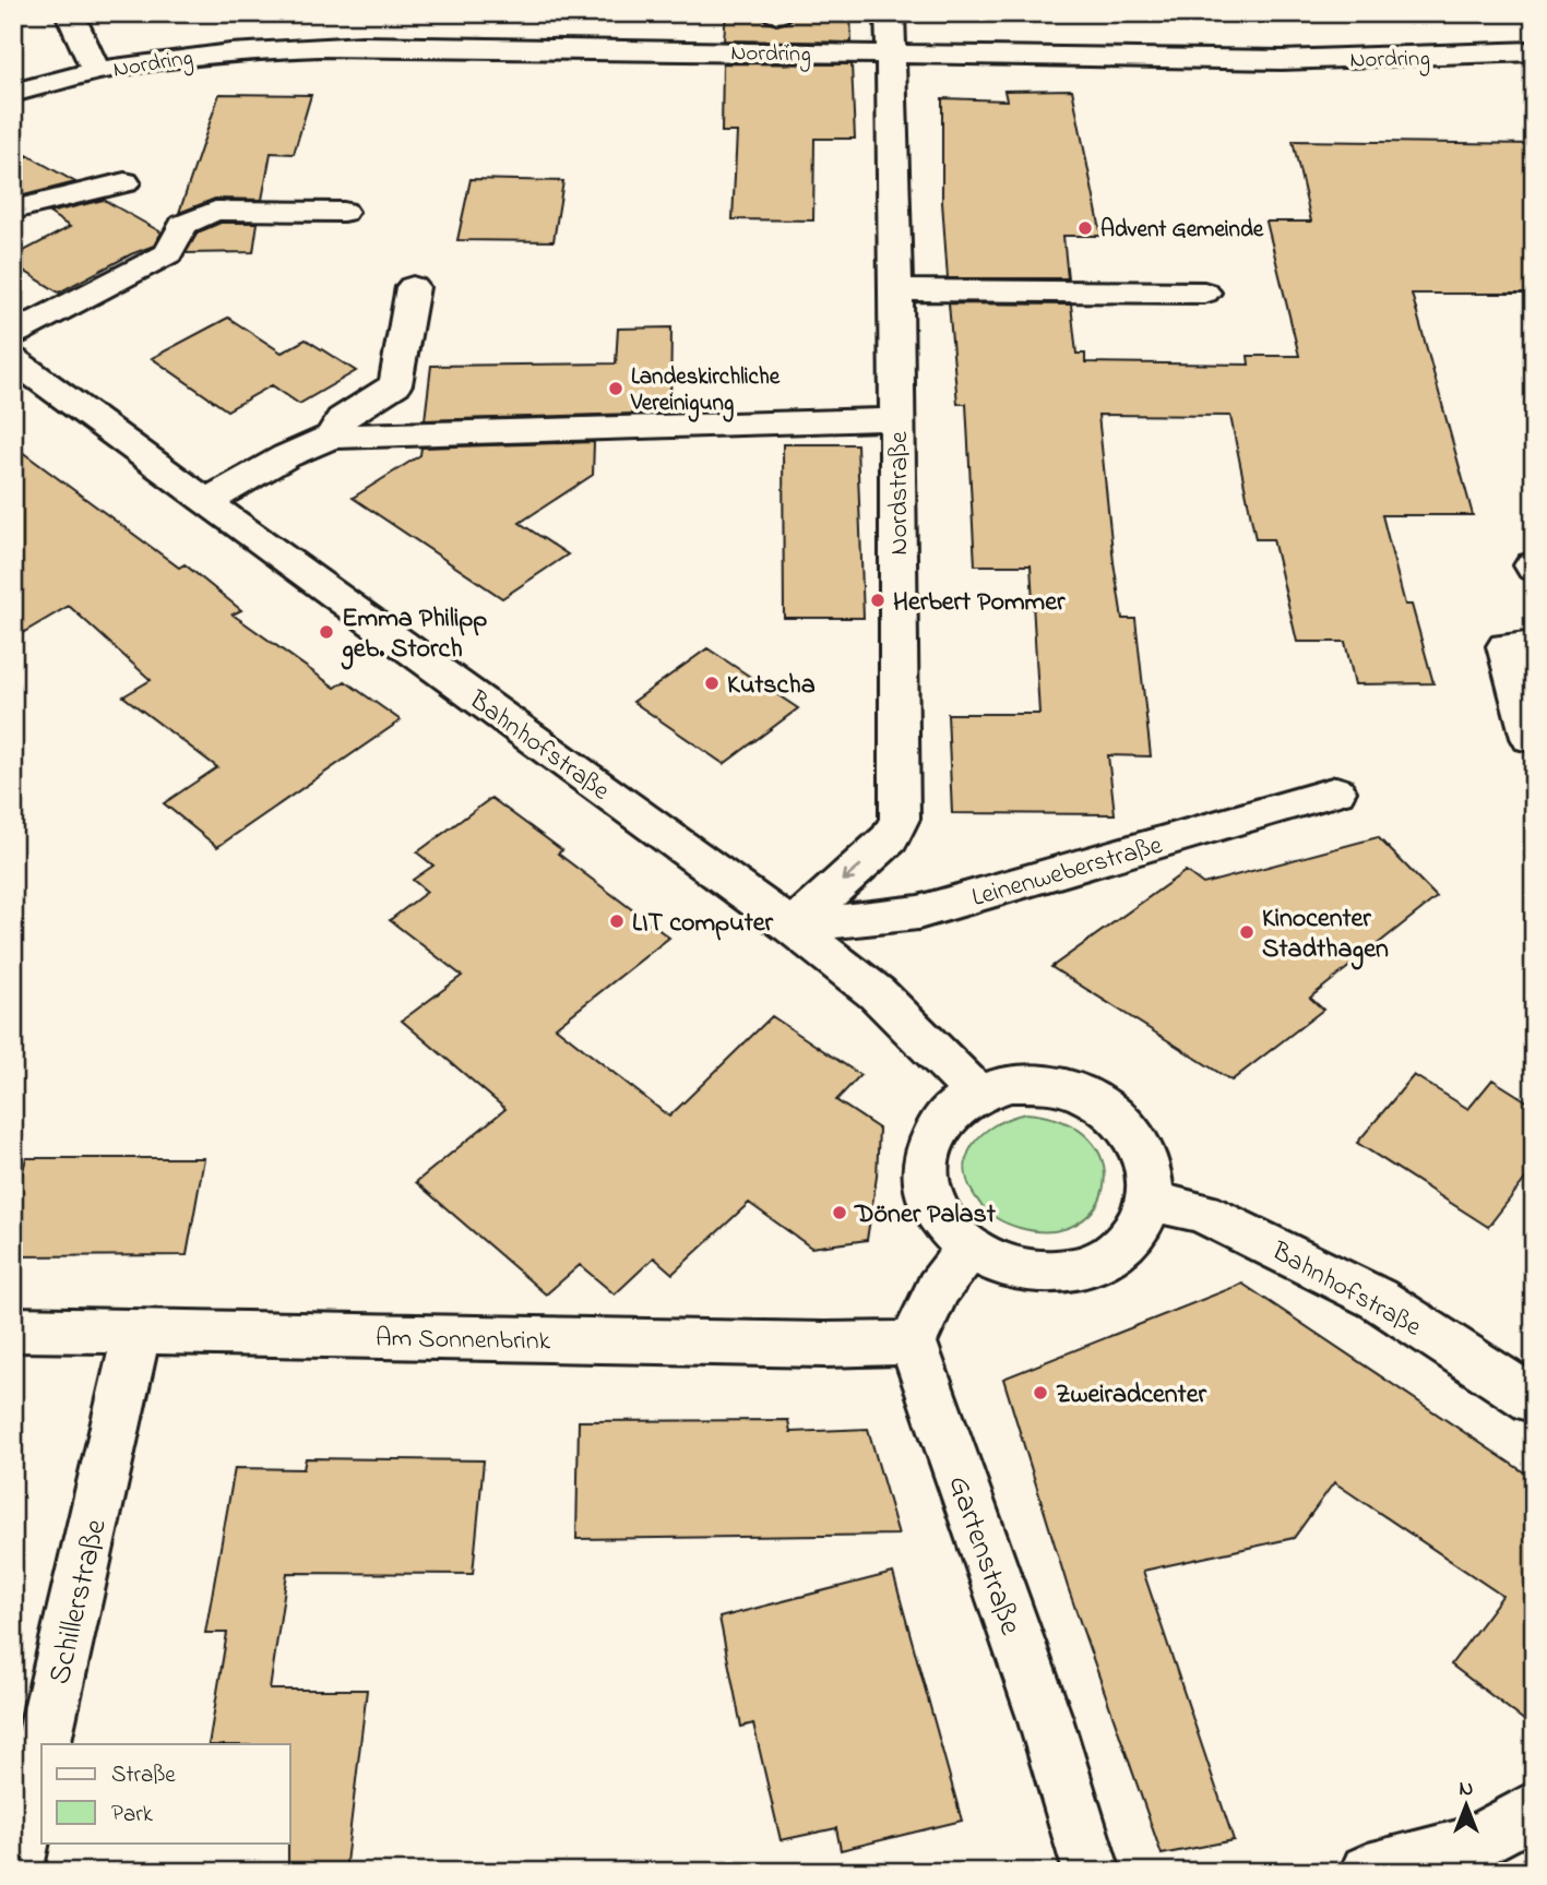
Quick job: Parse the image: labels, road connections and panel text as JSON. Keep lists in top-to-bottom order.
{
  "streets": {
    "street": [
      "Nordring",
      "Nordstraße",
      "Bahnhofstraße",
      "Leinenweberstraße",
      "Am Sonnenbrink",
      "Gartenstraße",
      "Schillerstraße"
    ]
  },
  "crossings": [
    ["Nordring", "Nordstraße"],
    ["Nordstraße", "Bahnhofstraße"],
    ["Nordstraße", "Leinenweberstraße"],
    ["Bahnhofstraße", "Leinenweberstraße"],
    ["Am Sonnenbrink", "Gartenstraße"],
    ["Am Sonnenbrink", "Schillerstraße"]
  ],
  "one_way": ["Nordstraße"],
  "places": [
    "Advent Gemeinde",
    "Landeskirchliche Vereinigung",
    "Herbert Pommer",
    "Emma Philipp geb. Storch",
    "Kutscha",
    "LIT computer",
    "Kinocenter Stadthagen",
    "Döner Palast",
    "Zweiradcenter"
  ],
  "legend": ["Straße", "Park"],
  "north": "top"
}
